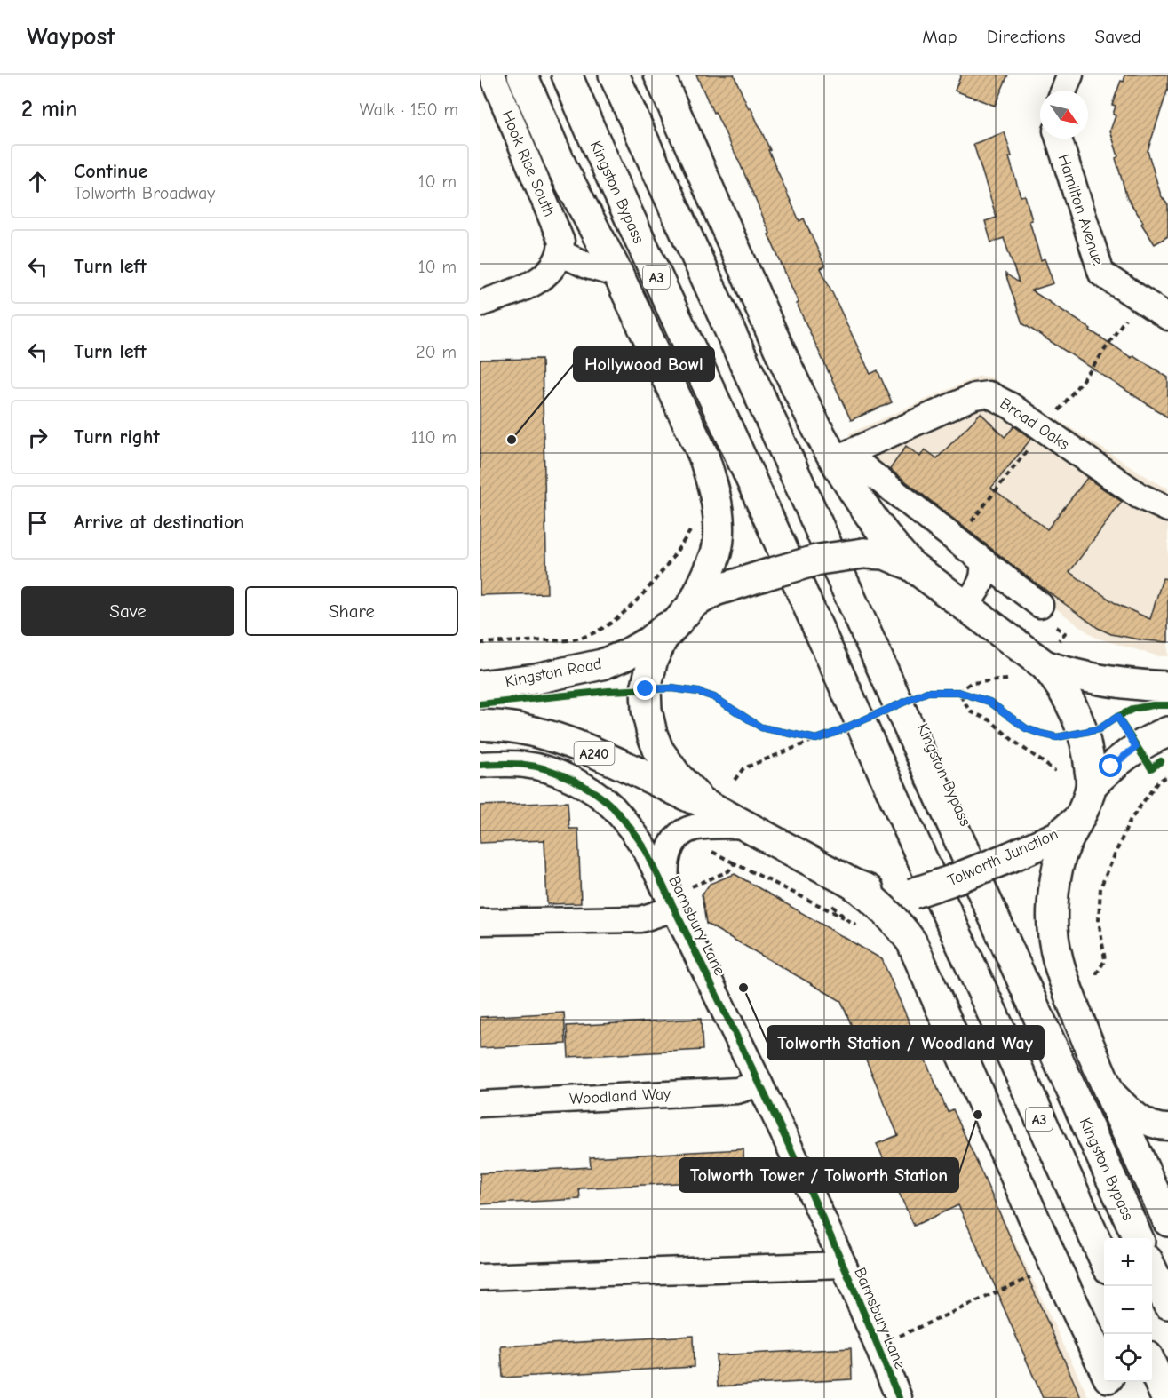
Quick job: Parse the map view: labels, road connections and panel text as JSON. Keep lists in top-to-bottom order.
{
  "streets": {
    "main road": [
      "Kingston Bypass",
      "A3",
      "Kingston Road",
      "A240",
      "Tolworth Junction"
    ],
    "street": [
      "Hook Rise South",
      "Hamilton Avenue",
      "Broad Oaks",
      "Barnsbury Lane",
      "Woodland Way"
    ]
  },
  "crossings": [
    ["Kingston Road", "Tolworth Junction"],
    ["A240", "Tolworth Junction"],
    ["Tolworth Junction", "Barnsbury Lane"],
    ["Barnsbury Lane", "Woodland Way"]
  ],
  "places": ["Hollywood Bowl", "Tolworth Station / Woodland Way", "Tolworth Tower / Tolworth Station"],
  "north": "bottom right",
  "page": {
    "header": "Waypost",
    "nav": ["Map", "Directions", "Saved"],
    "heading": ["2 min", "Walk · 150 m"],
    "list": [
      ["Continue", "Tolworth Broadway", "10 m"],
      ["Turn left", "10 m"],
      ["Turn left", "20 m"],
      ["Turn right", "110 m"],
      "Arrive at destination"
    ],
    "buttons": ["Save", "Share"],
    "map_buttons": ["+", "−"]
  }
}
